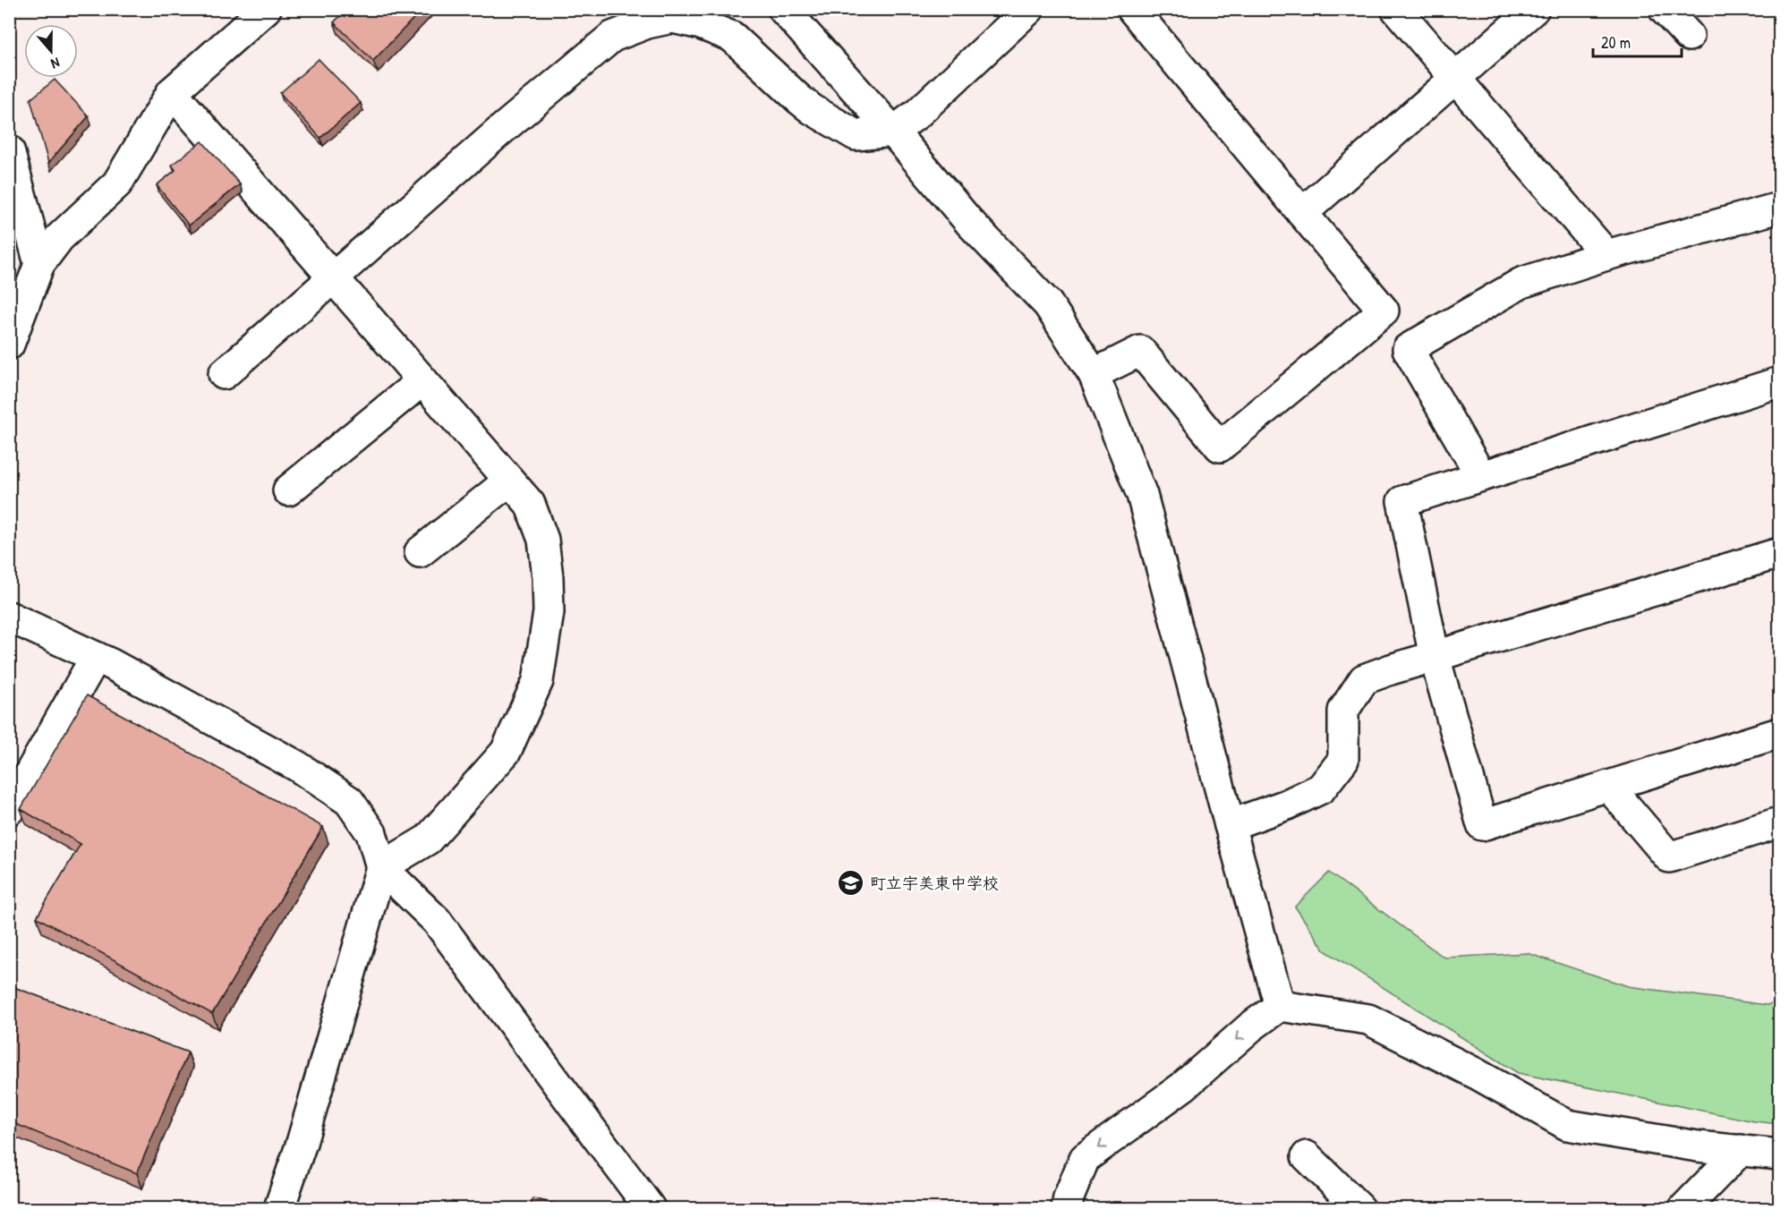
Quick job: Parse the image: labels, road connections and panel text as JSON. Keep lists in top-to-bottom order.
{
  "places": {
    "school or university": ["町立宇美東中学校"]
  },
  "scale_bar": "20 m",
  "north": "bottom"
}
